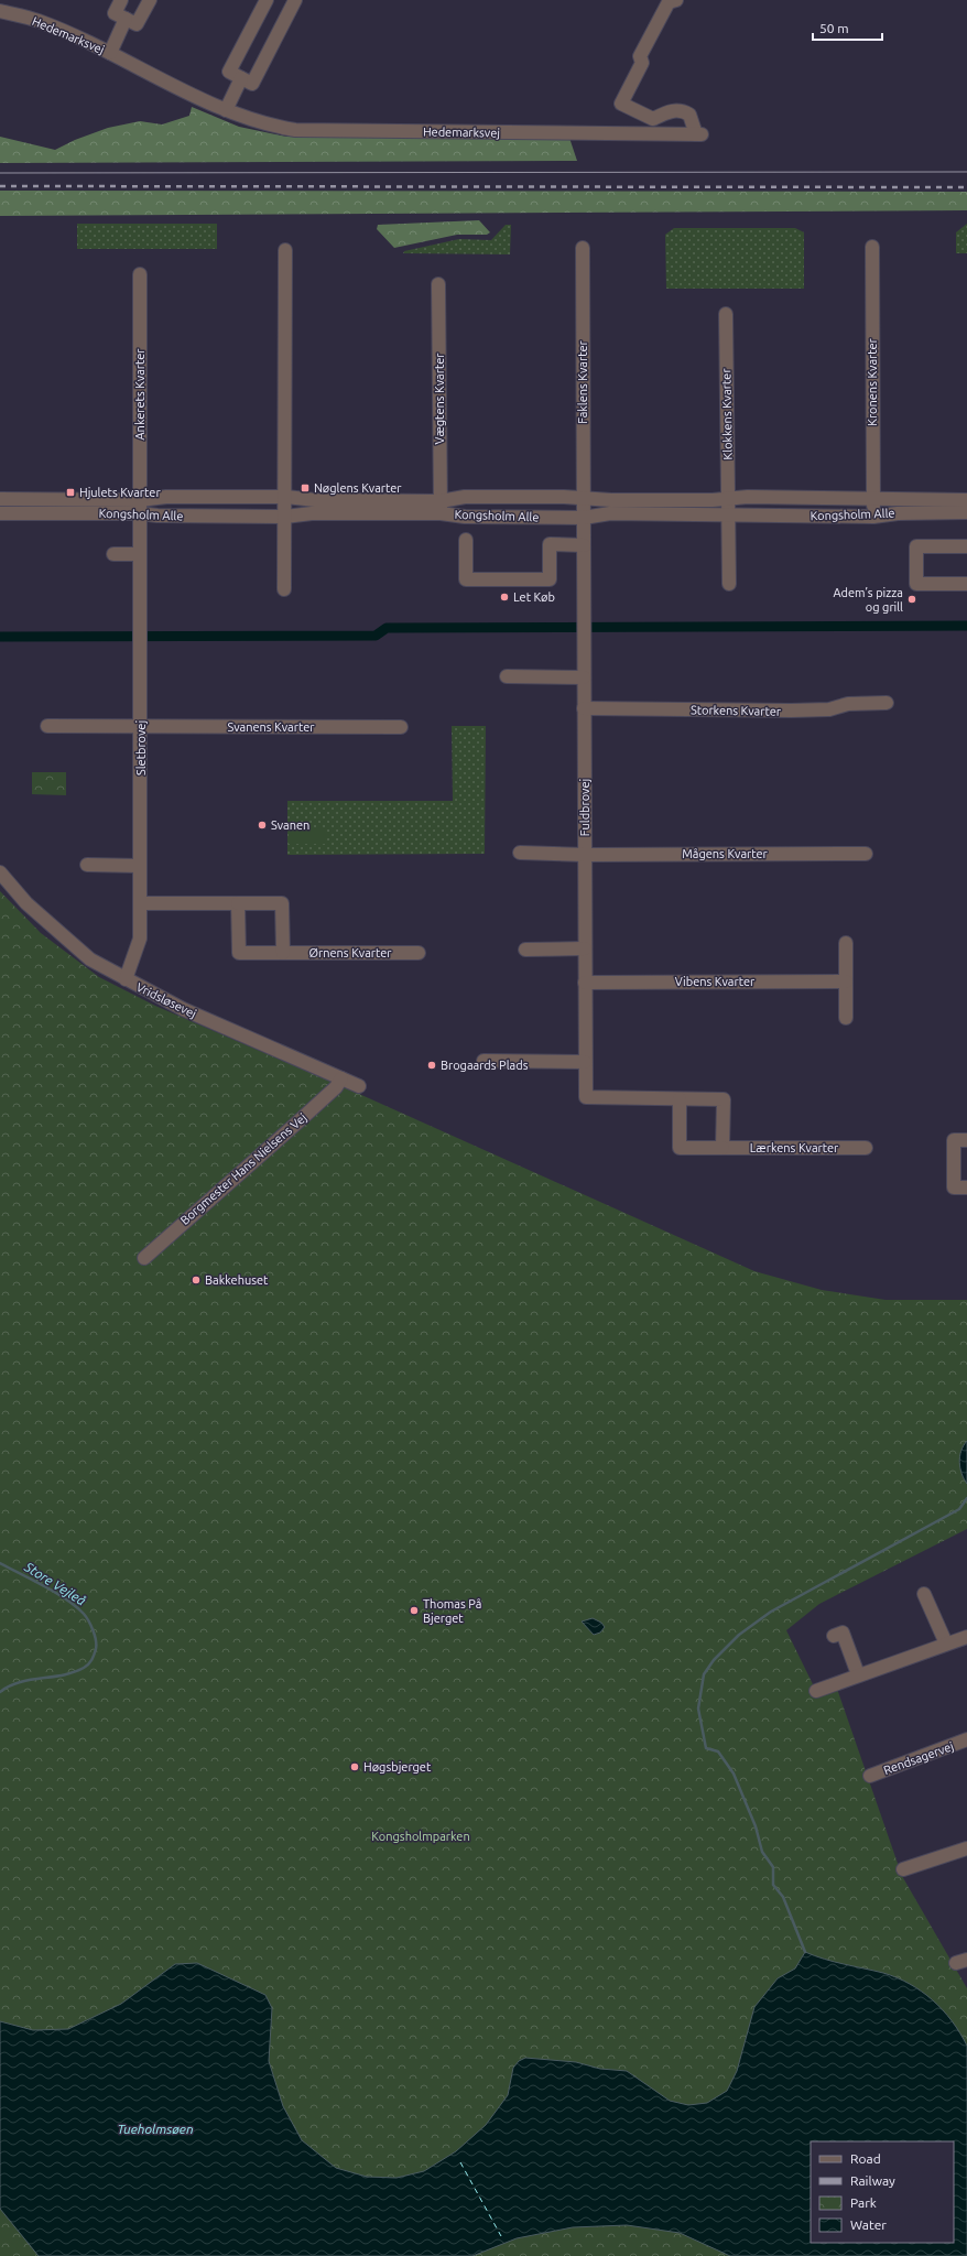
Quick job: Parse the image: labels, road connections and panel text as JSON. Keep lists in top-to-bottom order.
{
  "streets": {
    "street": [
      "Hedemarksvej",
      "Faklens Kvarter",
      "Kronens Kvarter",
      "Ankerets Kvarter",
      "Vægtens Kvarter",
      "Klokkens Kvarter",
      "Kongsholm Alle",
      "Storkens Kvarter",
      "Svanens Kvarter",
      "Sletbrovej",
      "Fuldbrovej",
      "Mågens Kvarter",
      "Ørnens Kvarter",
      "Vibens Kvarter",
      "Vridsløsevej",
      "Lærkens Kvarter",
      "Borgmester Hans Nielsens Vej",
      "Rendsagervej"
    ]
  },
  "crossings": [
    ["Faklens Kvarter", "Kongsholm Alle"],
    ["Faklens Kvarter", "Fuldbrovej"],
    ["Kronens Kvarter", "Kongsholm Alle"],
    ["Ankerets Kvarter", "Kongsholm Alle"],
    ["Ankerets Kvarter", "Sletbrovej"],
    ["Vægtens Kvarter", "Kongsholm Alle"],
    ["Klokkens Kvarter", "Kongsholm Alle"],
    ["Kongsholm Alle", "Sletbrovej"],
    ["Kongsholm Alle", "Fuldbrovej"],
    ["Storkens Kvarter", "Fuldbrovej"],
    ["Svanens Kvarter", "Sletbrovej"],
    ["Sletbrovej", "Vridsløsevej"],
    ["Fuldbrovej", "Mågens Kvarter"],
    ["Fuldbrovej", "Vibens Kvarter"],
    ["Fuldbrovej", "Lærkens Kvarter"],
    ["Vridsløsevej", "Borgmester Hans Nielsens Vej"]
  ],
  "water": ["Store Vejleå", "Tueholmsøen"],
  "parks": ["Kongsholmparken"],
  "places": {
    "transit": ["Nøglens Kvarter", "Hjulets Kvarter"],
    "other": [
      "Let Køb",
      "Adem’s pizza og grill",
      "Svanen",
      "Brogaards Plads",
      "Bakkehuset",
      "Thomas På Bjerget",
      "Høgsbjerget"
    ]
  },
  "legend": [
    "Road",
    "Railway",
    "Park",
    "Water"
  ],
  "scale_bar": "50 m"
}
